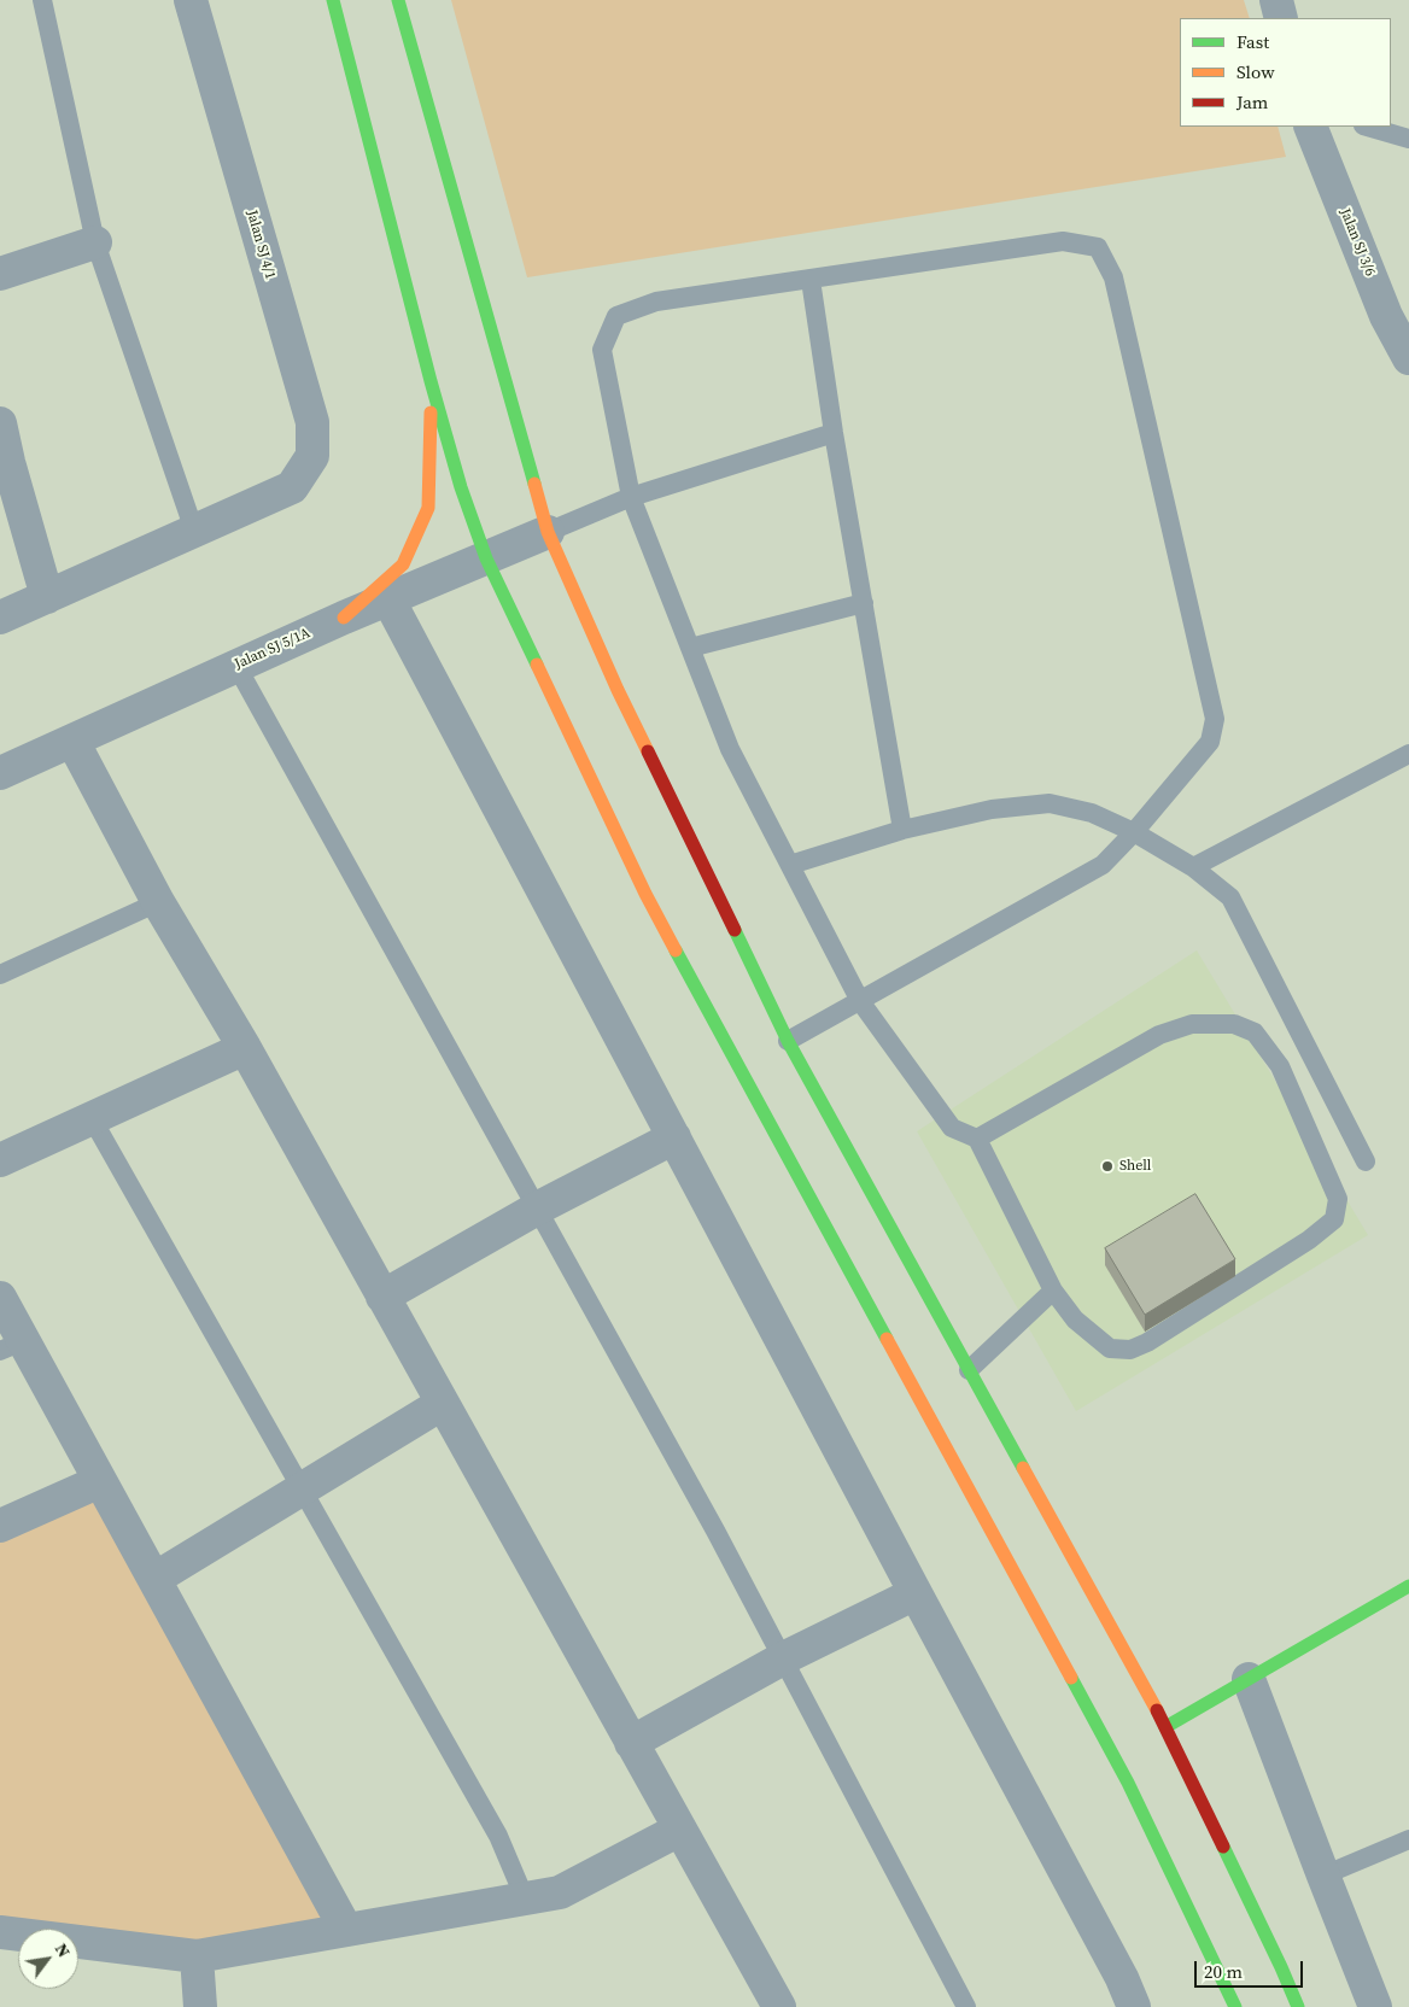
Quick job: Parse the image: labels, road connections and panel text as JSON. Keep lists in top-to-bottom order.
{
  "streets": {
    "street": ["Jalan SJ 3/6", "Jalan SJ 4/1", "Jalan SJ 5/1A"]
  },
  "places": ["Shell"],
  "legend": ["Fast", "Slow", "Jam"],
  "scale_bar": "20 m",
  "north": "top right"
}
